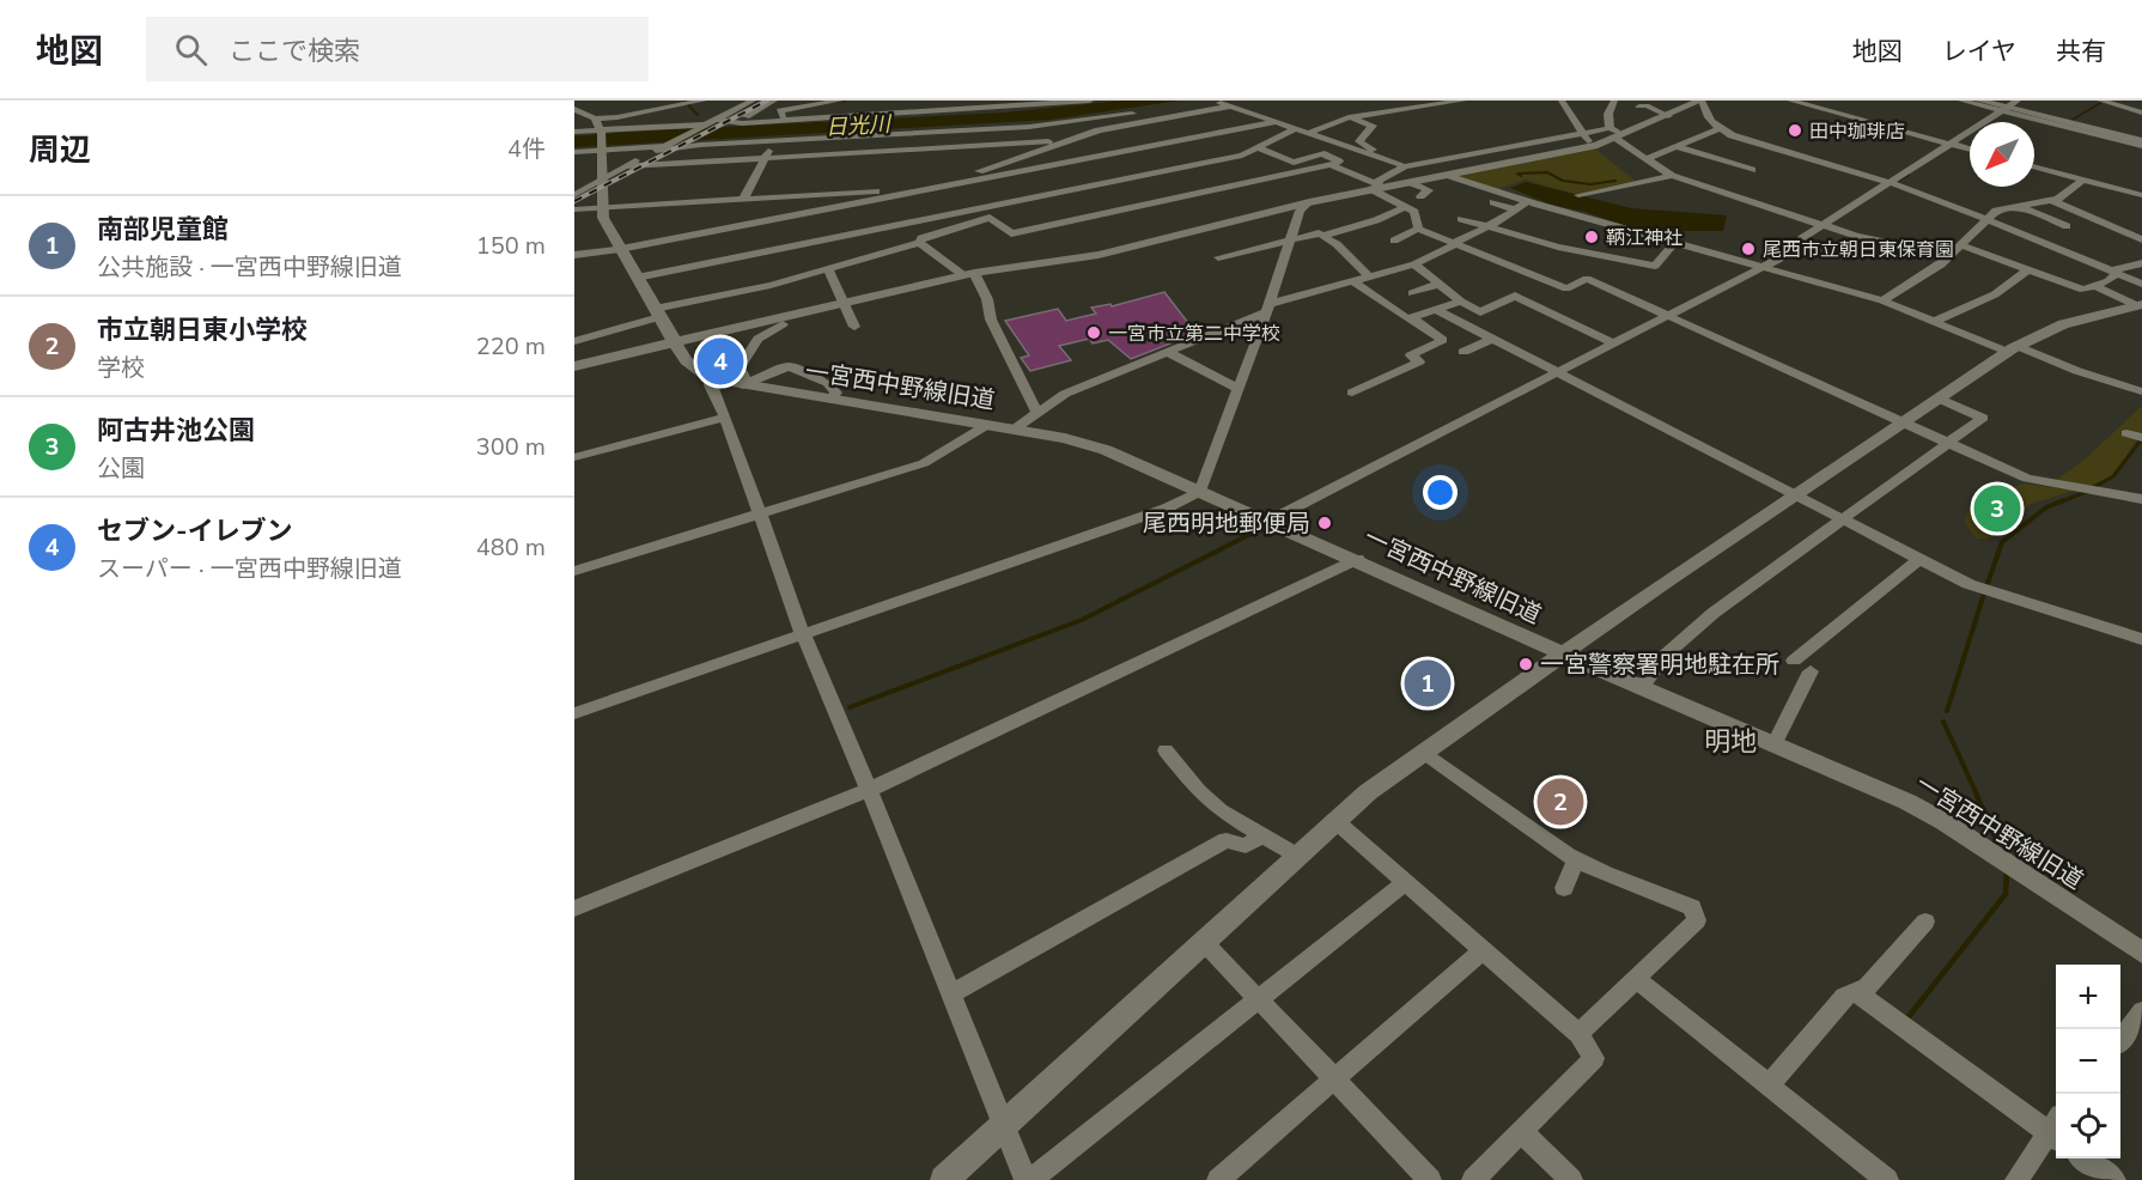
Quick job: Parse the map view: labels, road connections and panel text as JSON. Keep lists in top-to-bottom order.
{
  "streets": {
    "street": ["一宮西中野線旧道"]
  },
  "districts": ["明地"],
  "water": ["日光川"],
  "places": [
    "田中珈琲店",
    "鞆江神社",
    "尾西市立朝日東保育園",
    "一宮市立第二中学校",
    "尾西明地郵便局",
    "一宮警察署明地駐在所"
  ],
  "north": "bottom left",
  "page": {
    "header": "地図",
    "search": "ここで検索",
    "nav": ["地図", "レイヤ", "共有"],
    "heading": ["周辺", "4件"],
    "list": [
      {
        "mark": "1",
        "name": "南部児童館",
        "note": "公共施設 · 一宮西中野線旧道",
        "value": "150 m"
      },
      {
        "mark": "2",
        "name": "市立朝日東小学校",
        "note": "学校",
        "value": "220 m"
      },
      {
        "mark": "3",
        "name": "阿古井池公園",
        "note": "公園",
        "value": "300 m"
      },
      {
        "mark": "4",
        "name": "セブン-イレブン",
        "note": "スーパー · 一宮西中野線旧道",
        "value": "480 m"
      }
    ],
    "pins": [
      "4",
      "3",
      "1",
      "2"
    ],
    "map_buttons": ["+", "−"]
  }
}
